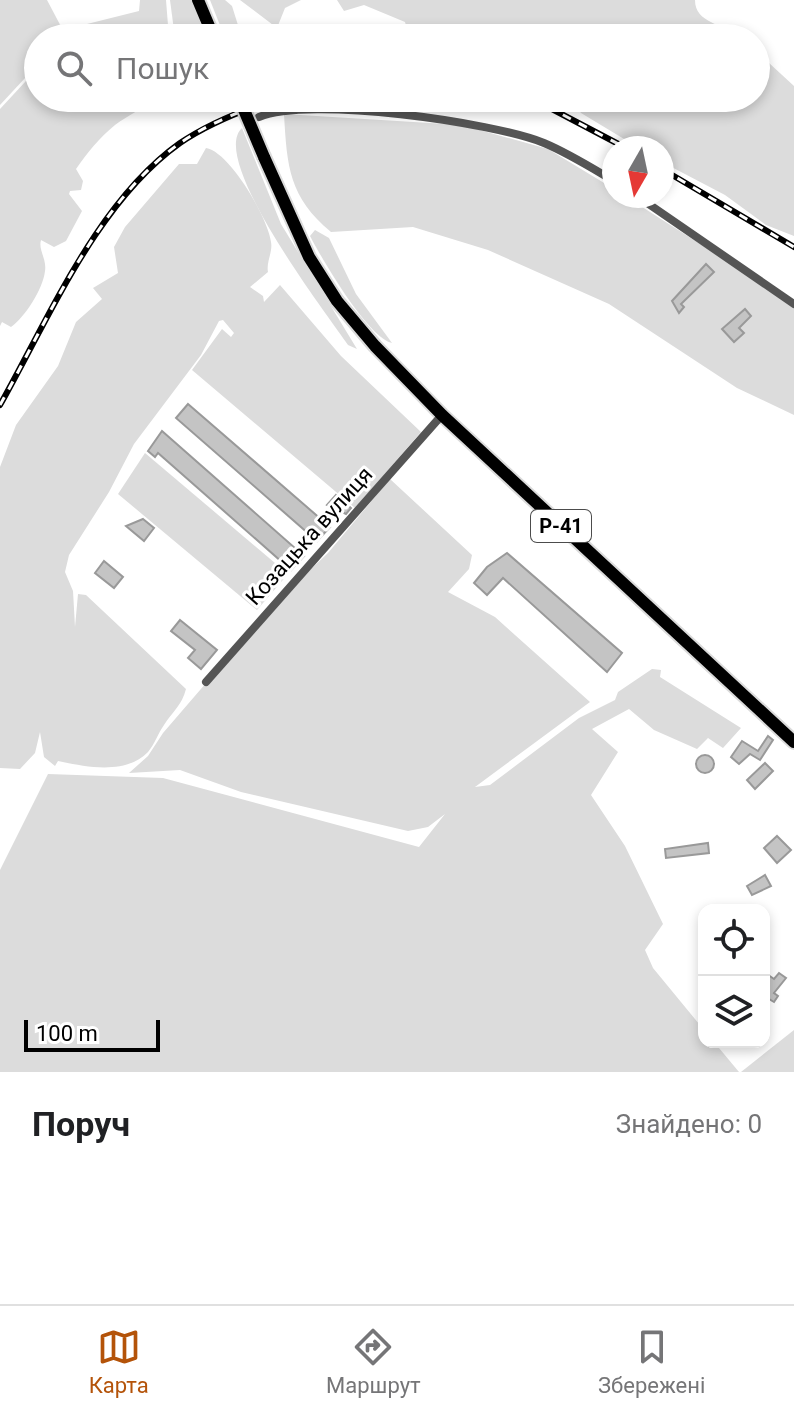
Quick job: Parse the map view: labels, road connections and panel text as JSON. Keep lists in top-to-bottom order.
{
  "streets": {
    "main road": ["Р-41"],
    "street": ["Козацька вулиця"]
  },
  "crossings": [
    ["Р-41", "Козацька вулиця"]
  ],
  "scale_bar": "100 m",
  "north": "bottom",
  "page": {
    "search": "Пошук",
    "scale": "100 m",
    "heading": ["Поруч", "Знайдено: 0"],
    "nav": ["Карта", "Маршрут", "Збережені"]
  }
}
